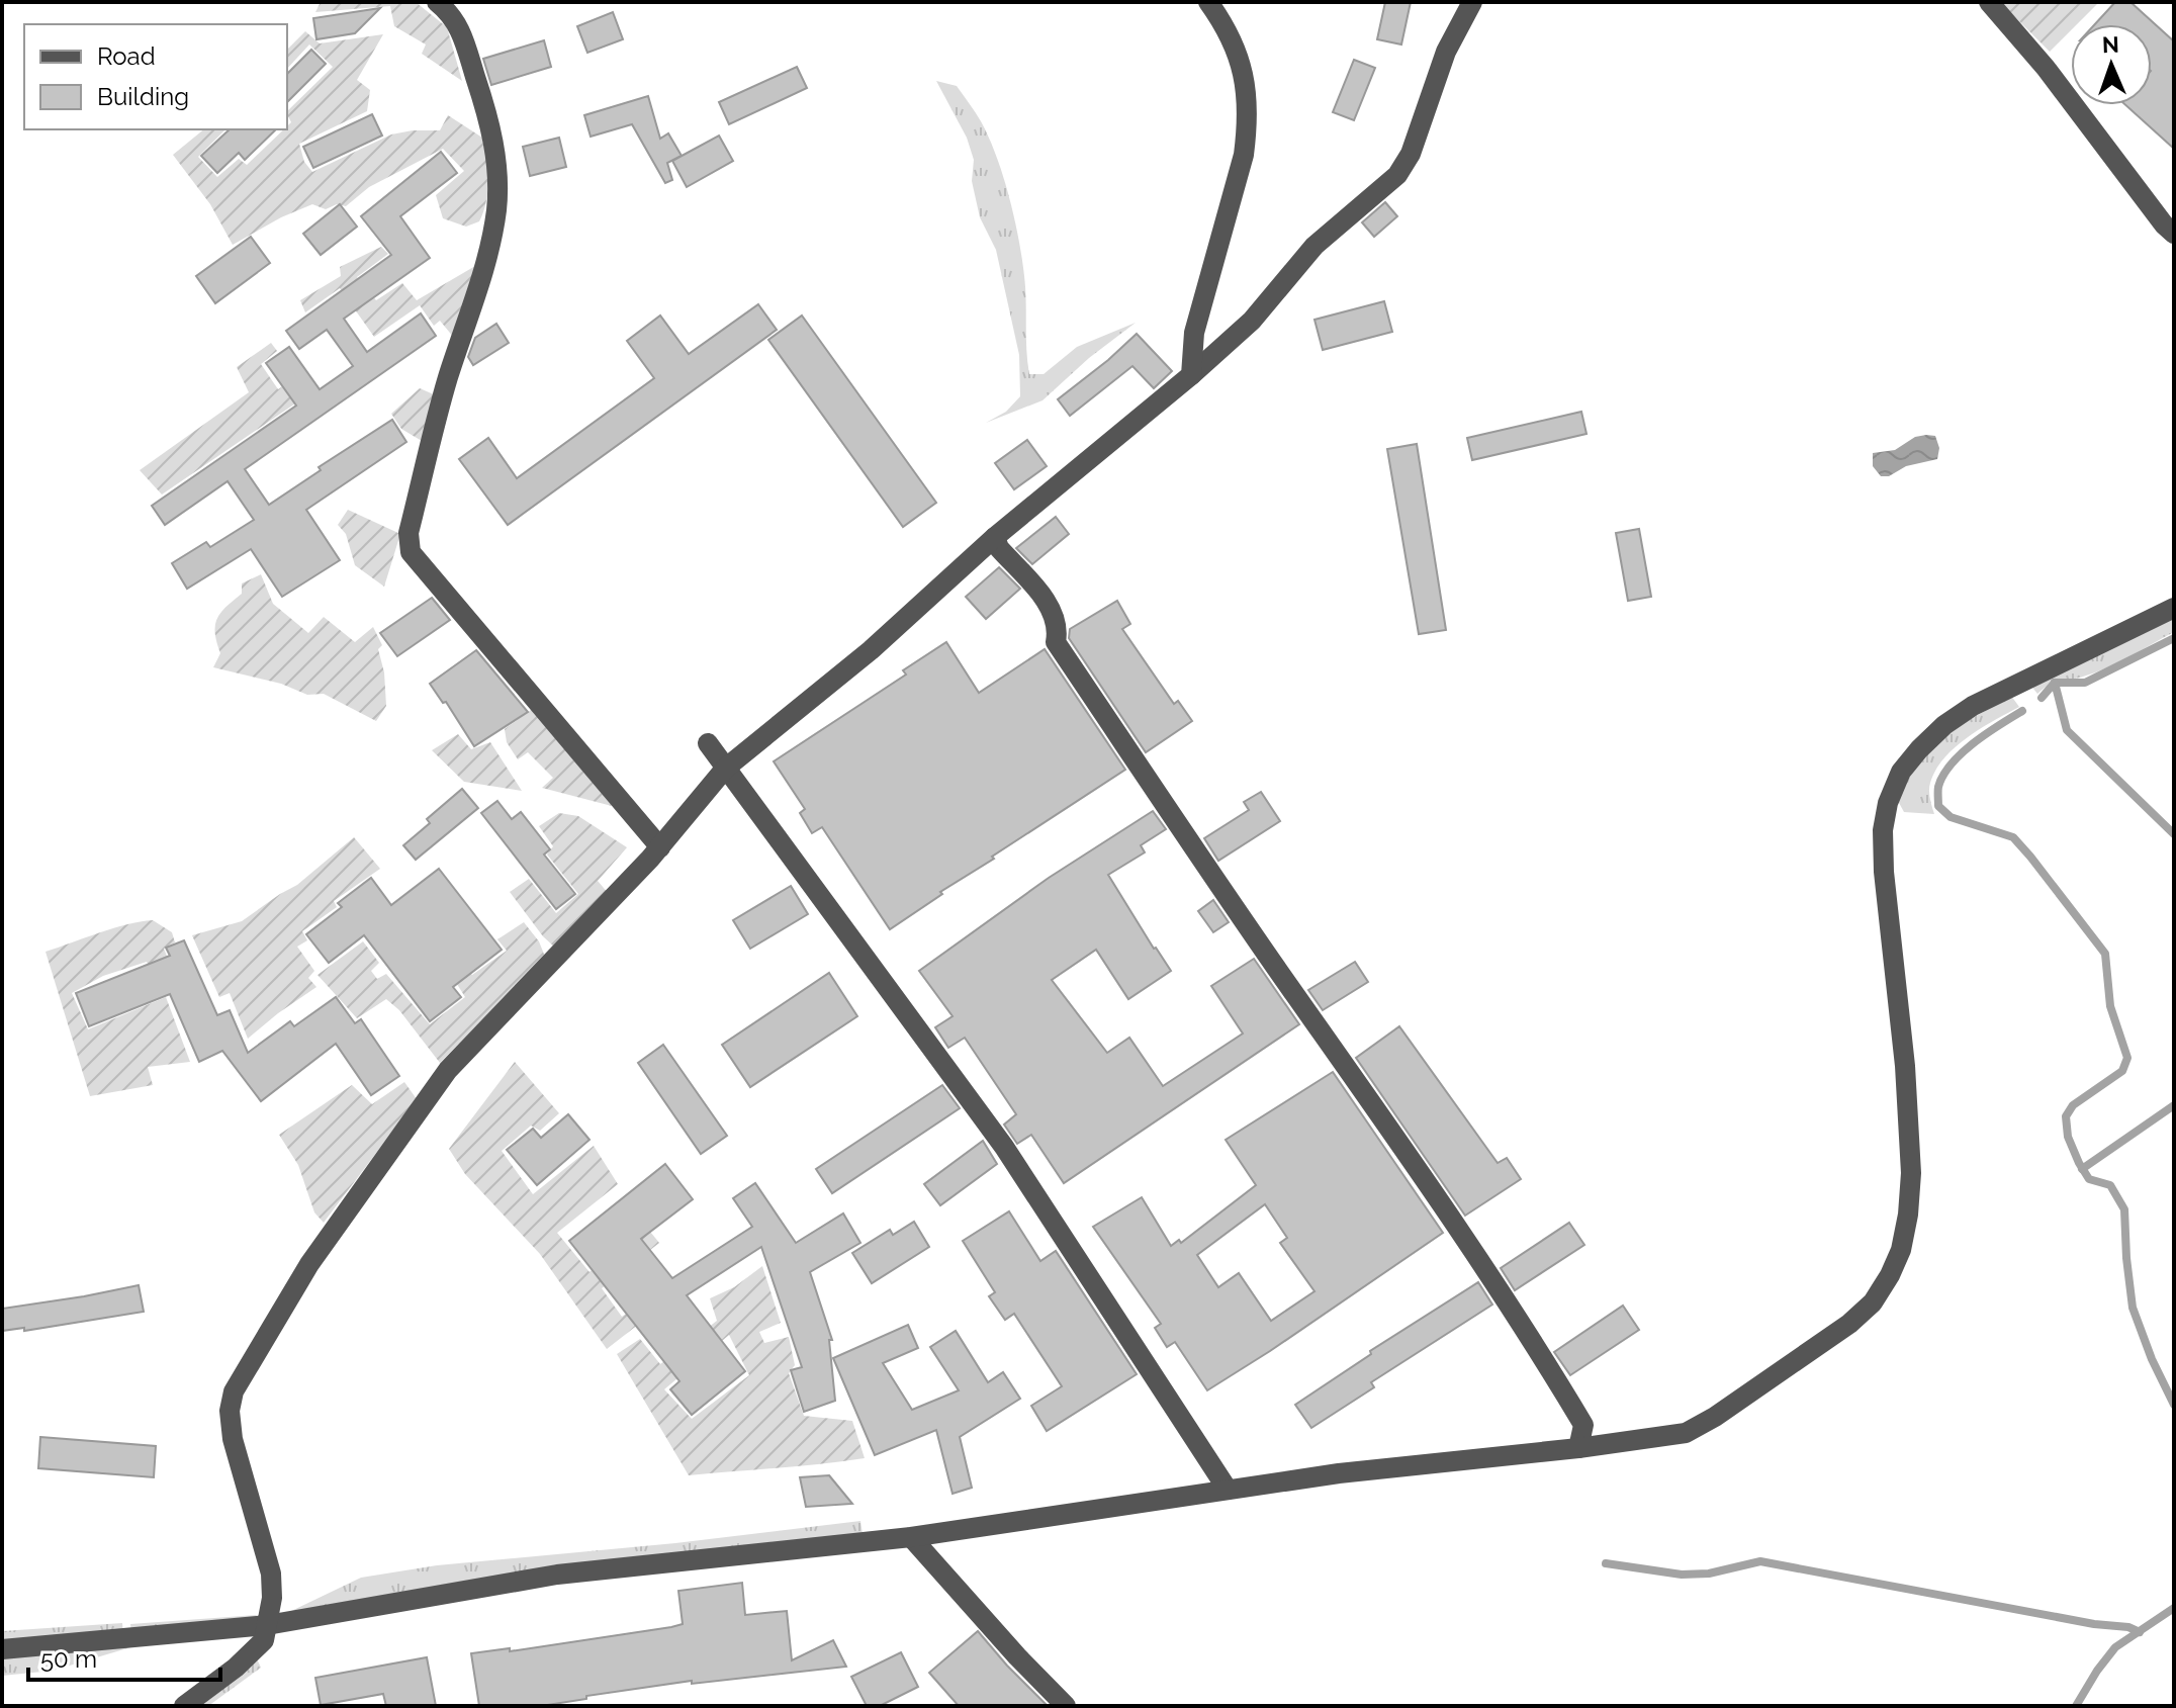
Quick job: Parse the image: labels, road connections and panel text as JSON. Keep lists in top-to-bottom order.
{
  "legend": ["Road", "Building"],
  "scale_bar": "50 m",
  "north": "top"
}
